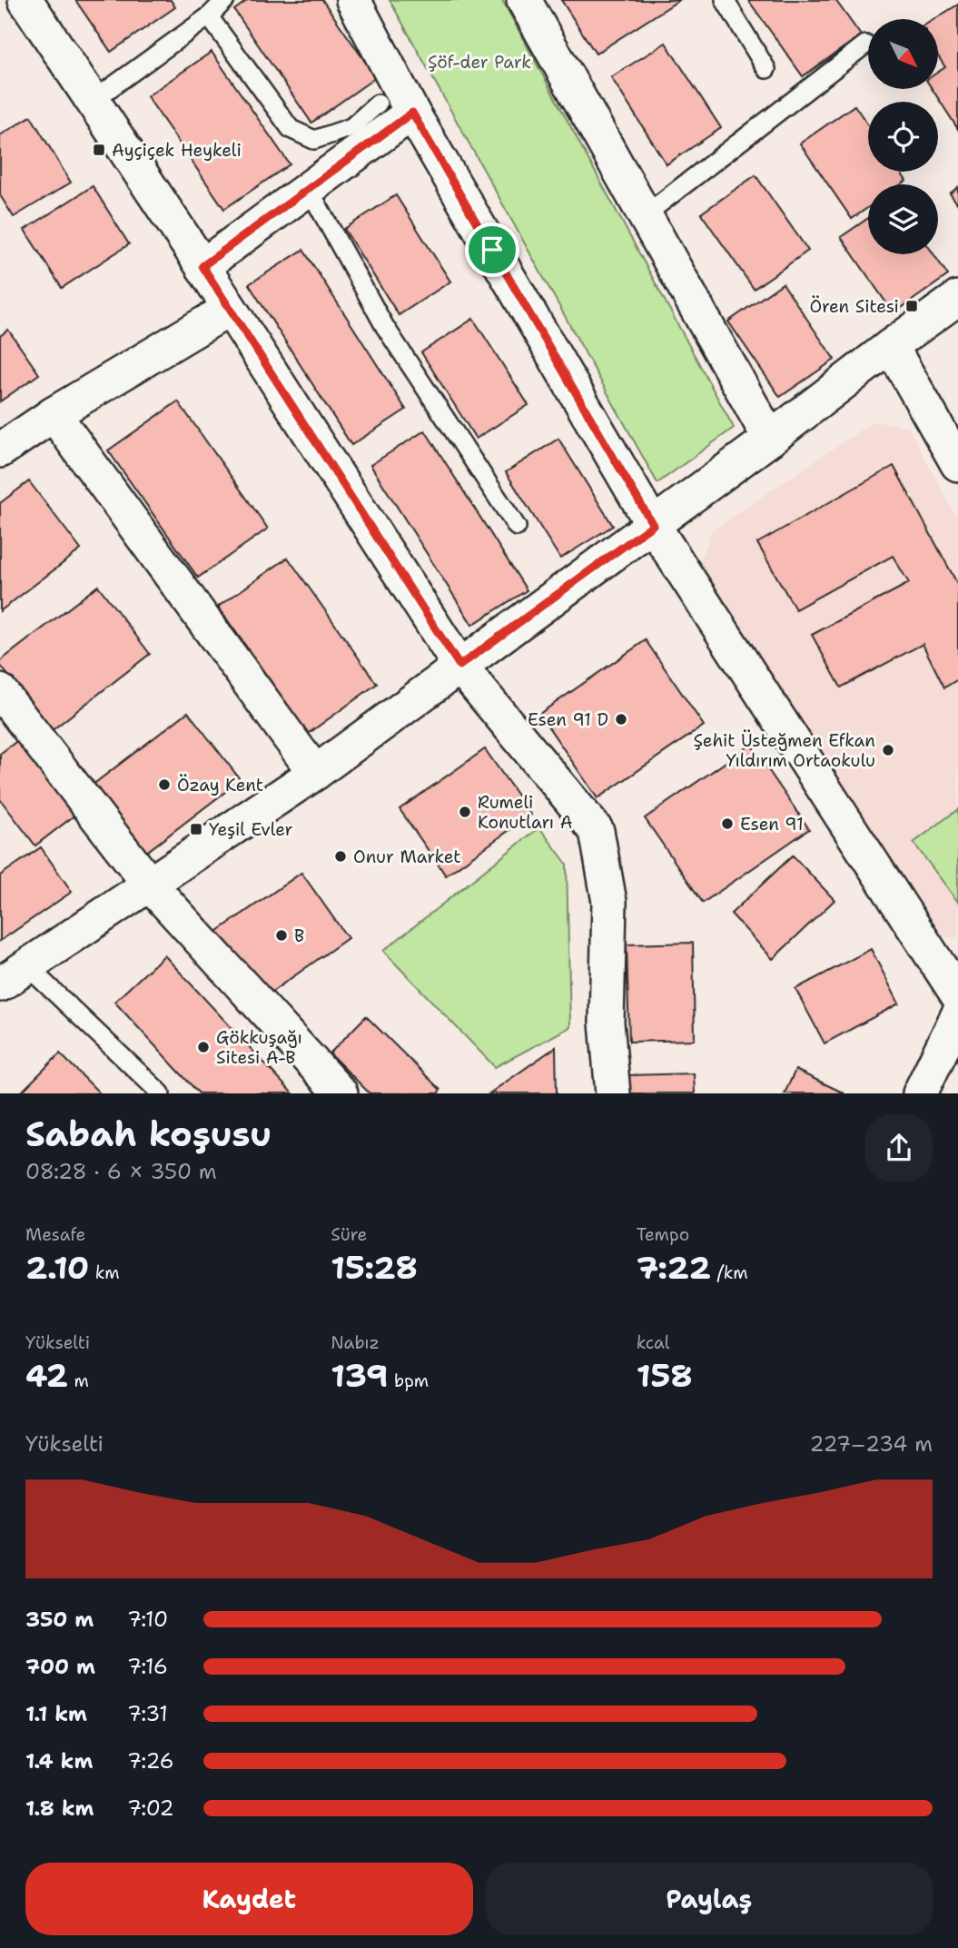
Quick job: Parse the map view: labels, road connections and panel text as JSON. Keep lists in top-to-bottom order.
{
  "parks": ["Şöf-der Park"],
  "places": {
    "transit": ["Ayçiçek Heykeli", "Ören Sitesi", "Yeşil Evler"],
    "other": [
      "Esen 91 D",
      "Şehit Üsteğmen Efkan Yıldırım Ortaokulu",
      "Özay Kent",
      "Rumeli Konutları A",
      "Esen 91",
      "Onur Market",
      "B",
      "Gökkuşağı Sitesi A-B"
    ]
  },
  "north": "bottom right",
  "page": {
    "heading": ["Sabah koşusu", "08:28 · 6 × 350 m"],
    "stats": [
      ["Mesafe", "2.10 km"],
      ["Süre", "15:28"],
      ["Tempo", "7:22 /km"],
      ["Yükselti", "42 m"],
      ["Nabız", "139 bpm"],
      ["kcal", "158"]
    ],
    "chart": ["Yükselti", "227–234 m"],
    "list": [
      {
        "name": "350 m",
        "note": "7:10"
      },
      {
        "name": "700 m",
        "note": "7:16"
      },
      {
        "name": "1.1 km",
        "note": "7:31"
      },
      {
        "name": "1.4 km",
        "note": "7:26"
      },
      {
        "name": "1.8 km",
        "note": "7:02"
      }
    ],
    "buttons": ["Kaydet", "Paylaş"]
  }
}
